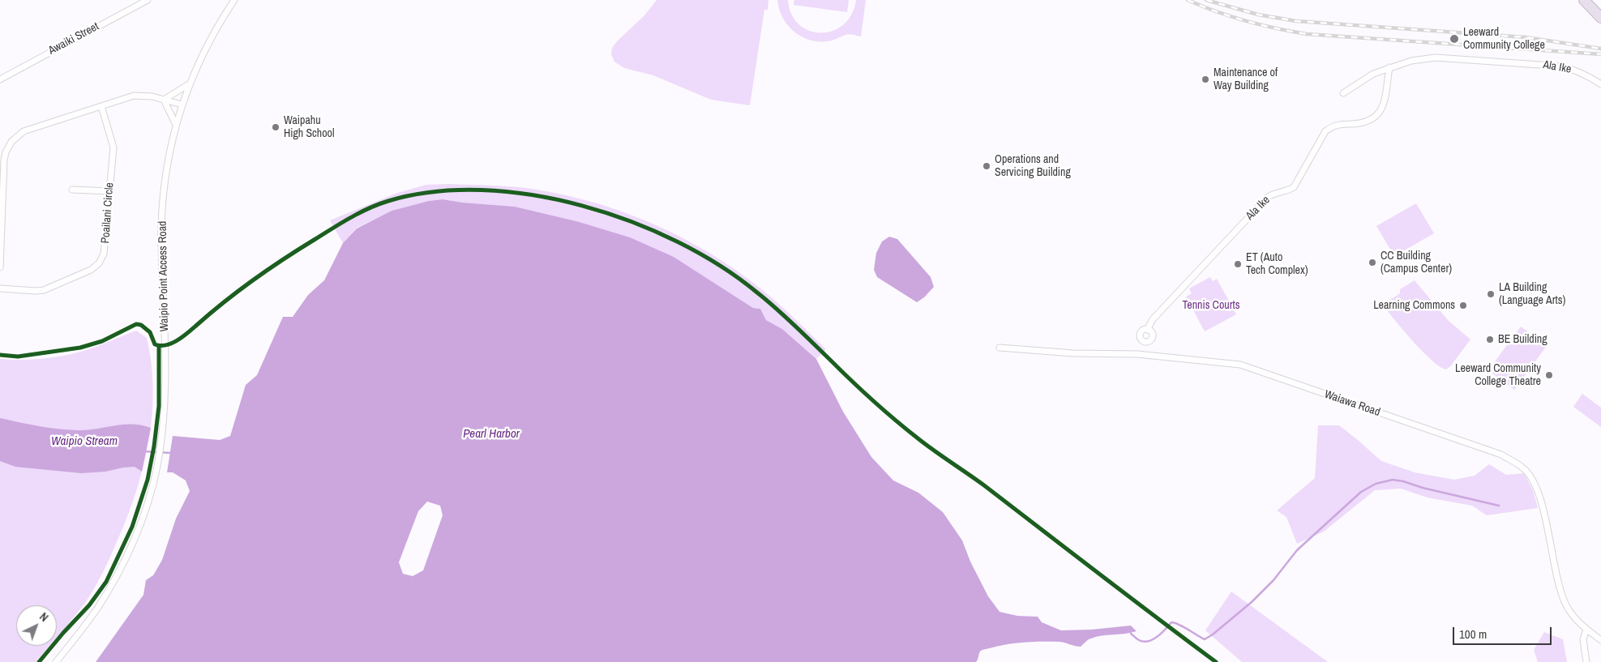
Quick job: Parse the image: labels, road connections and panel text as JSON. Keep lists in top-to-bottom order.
{
  "streets": {
    "street": [
      "Awaiki Street",
      "Ala Ike",
      "Poailani Circle",
      "Waipio Point Access Road",
      "Waiawa Road"
    ]
  },
  "water": ["Pearl Harbor", "Waipio Stream"],
  "parks": ["Tennis Courts"],
  "places": [
    "Leeward Community College",
    "Maintenance of Way Building",
    "Waipahu High School",
    "Operations and Servicing Building",
    "CC Building (Campus Center)",
    "ET (Auto Tech Complex)",
    "LA Building (Language Arts)",
    "Learning Commons",
    "BE Building",
    "Leeward Community College Theatre"
  ],
  "scale_bar": "100 m",
  "north": "top right"
}
